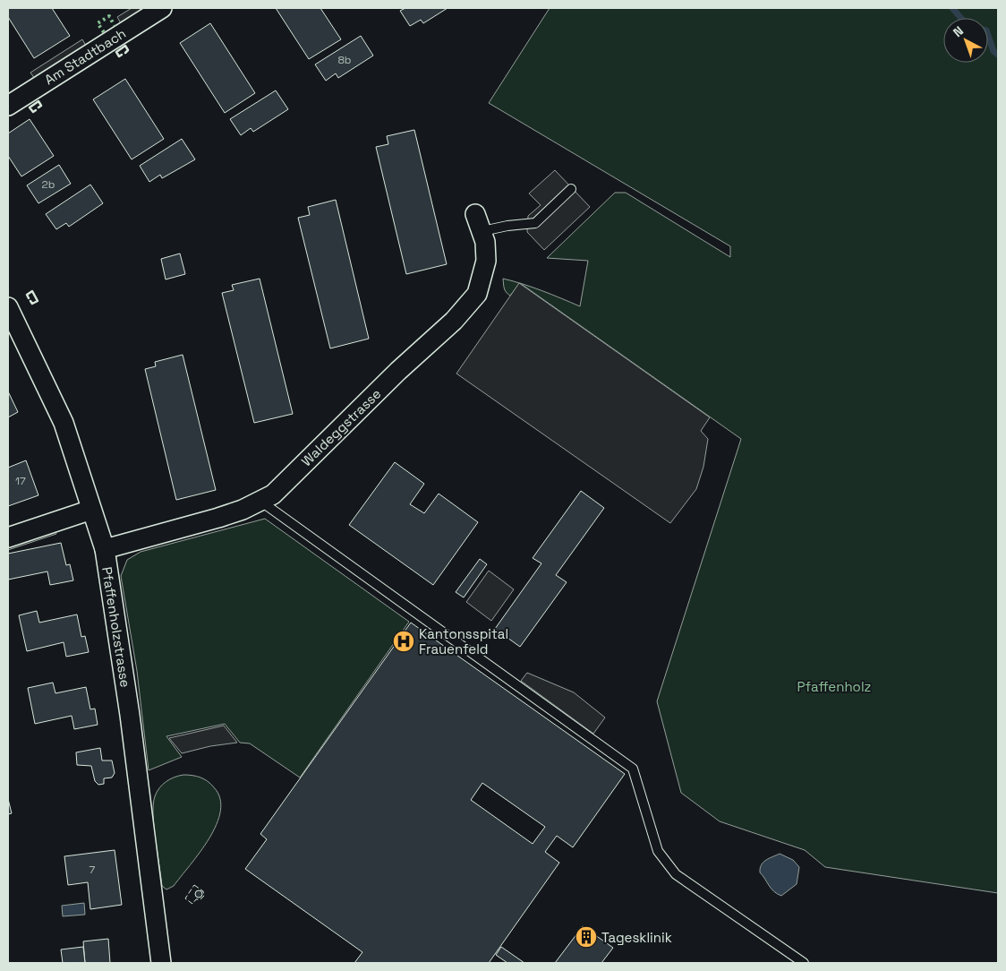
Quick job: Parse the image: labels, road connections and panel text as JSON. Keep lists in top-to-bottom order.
{
  "streets": {
    "street": ["Am Stadtbach", "Waldeggstrasse", "Pfaffenholzstrasse"]
  },
  "crossings": [
    ["Waldeggstrasse", "Pfaffenholzstrasse"]
  ],
  "parks": ["Pfaffenholz"],
  "places": {
    "hospital": ["Kantonsspital Frauenfeld"],
    "building": ["Tagesklinik"]
  },
  "house_numbers": [
    "8b",
    "2b",
    "17",
    "7"
  ],
  "north": "top left"
}
